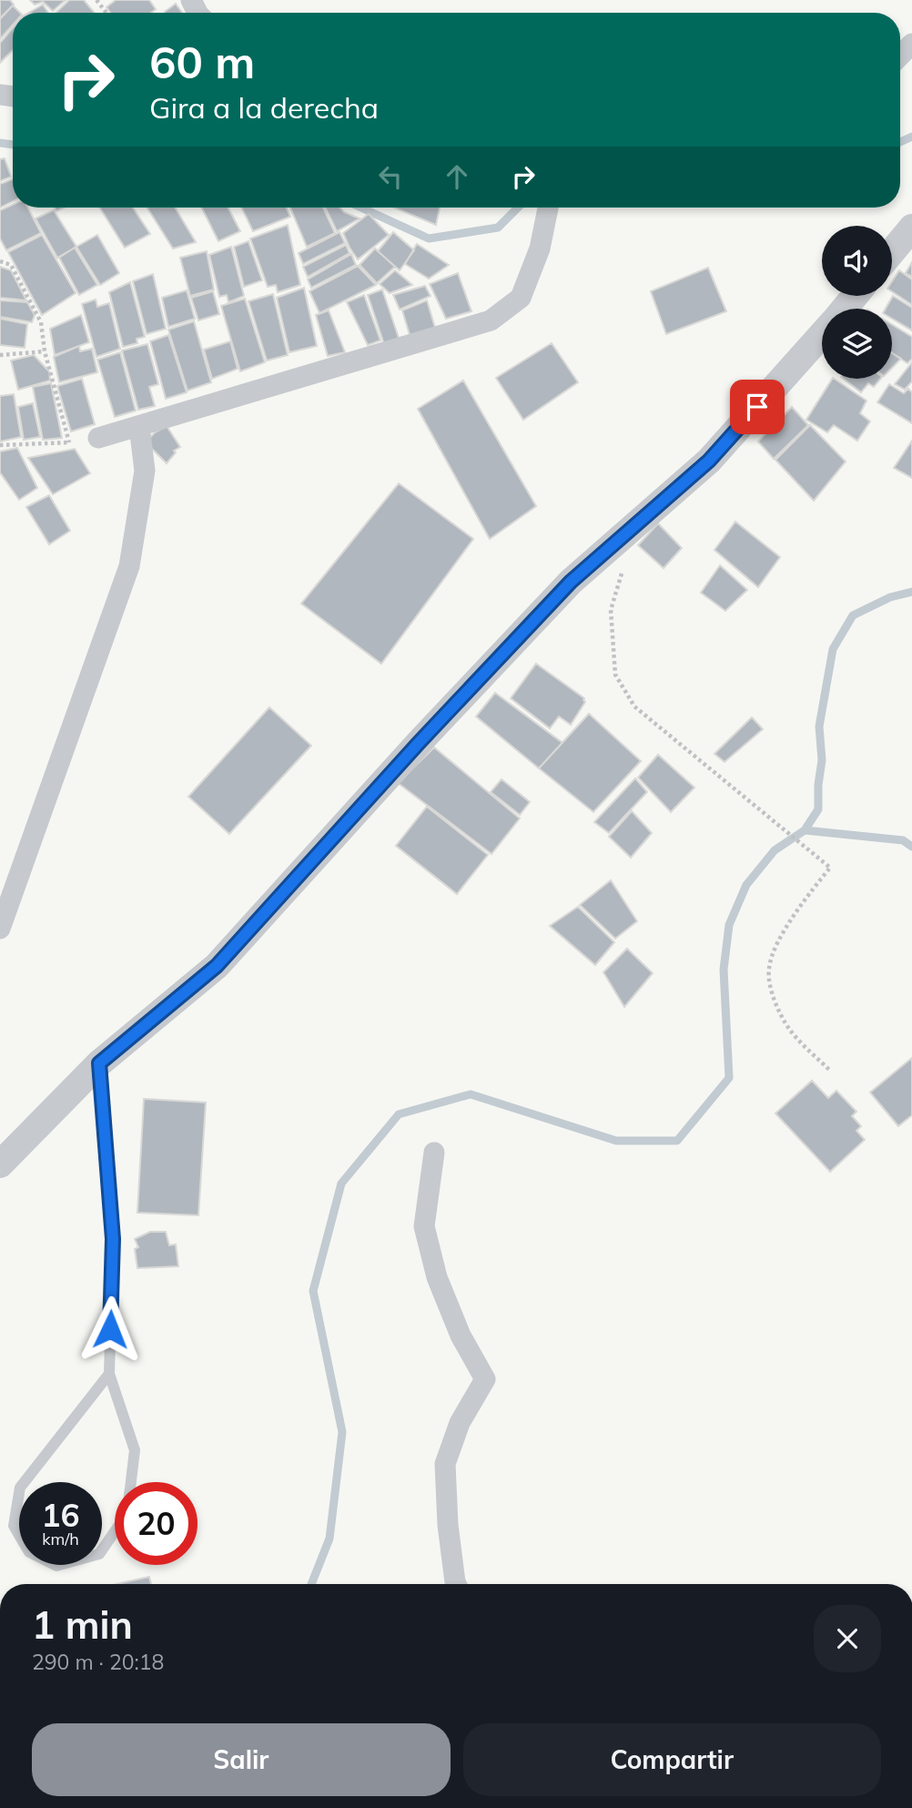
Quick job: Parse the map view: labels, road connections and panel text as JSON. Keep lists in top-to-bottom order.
{
  "page": {
    "turn": ["60 m", "Gira a la derecha"],
    "speed": "16 km/h",
    "limit": "20",
    "heading": ["1 min", "290 m · 20:18"],
    "buttons": ["Salir", "Compartir"]
  }
}
